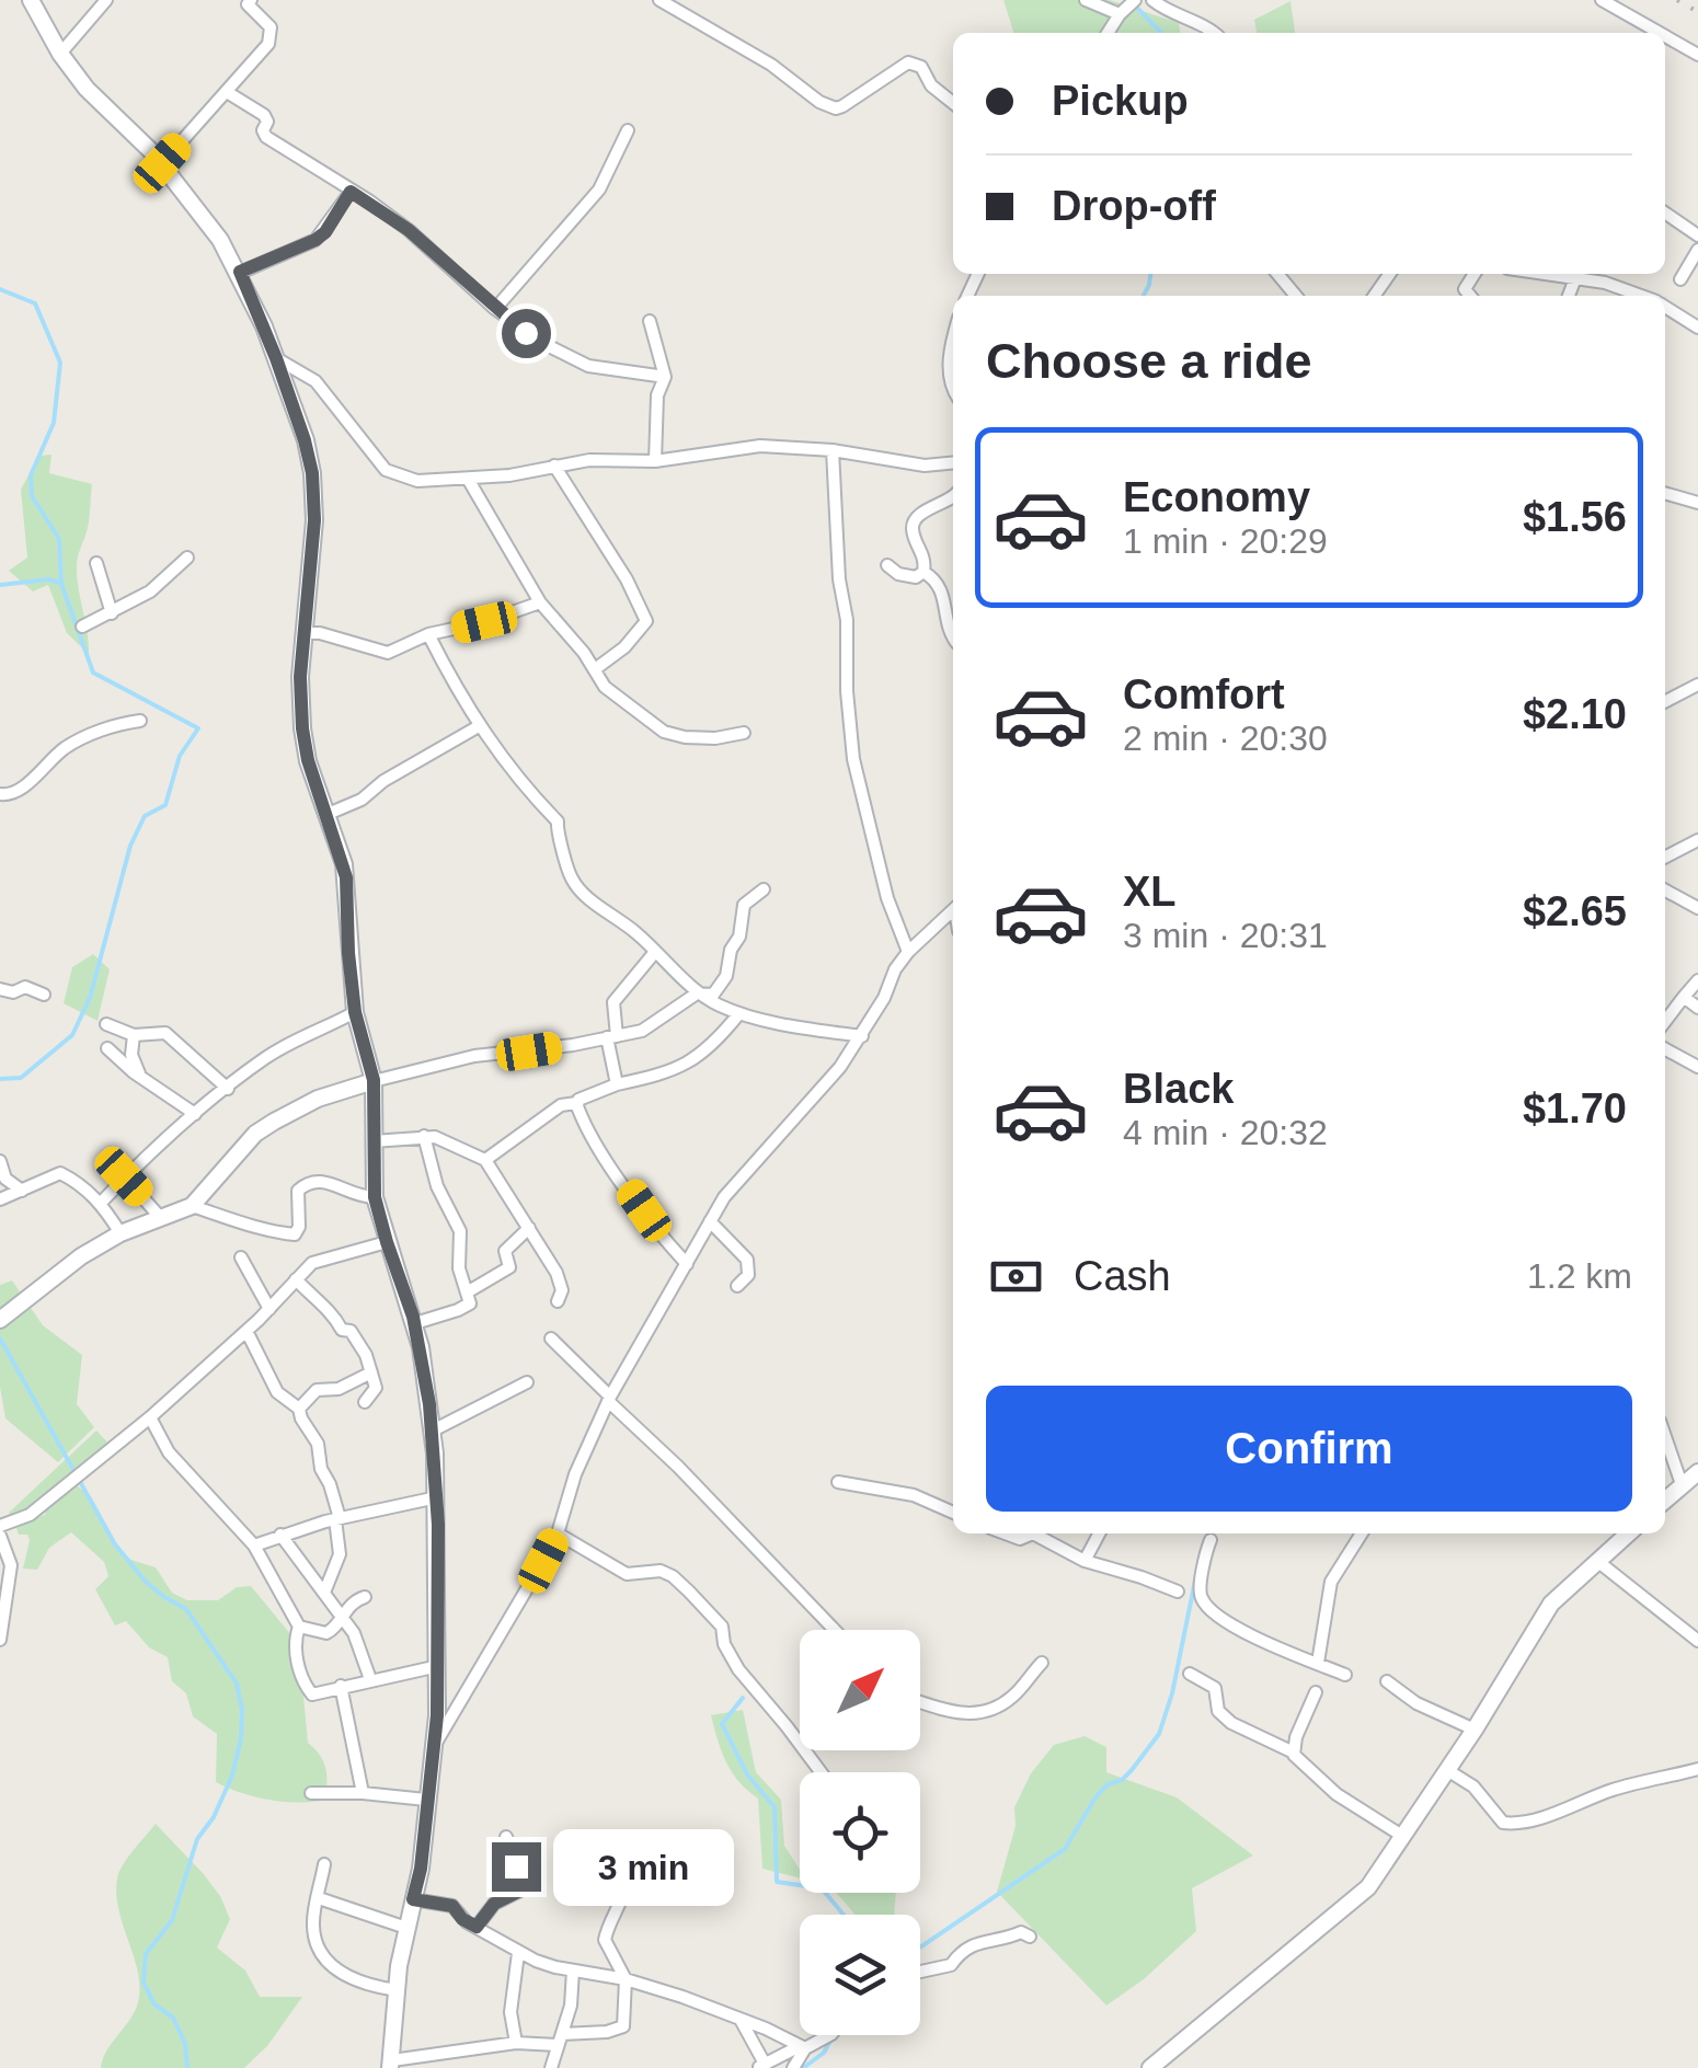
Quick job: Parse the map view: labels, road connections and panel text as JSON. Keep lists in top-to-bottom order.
{
  "north": "top right",
  "page": {
    "banner": ["Pickup", "Drop-off"],
    "heading": "Choose a ride",
    "list": [
      {
        "name": "Economy",
        "note": "1 min · 20:29",
        "value": "$1.56"
      },
      {
        "name": "Comfort",
        "note": "2 min · 20:30",
        "value": "$2.10"
      },
      {
        "name": "XL",
        "note": "3 min · 20:31",
        "value": "$2.65"
      },
      {
        "name": "Black",
        "note": "4 min · 20:32",
        "value": "$1.70"
      }
    ],
    "pay": ["Cash", "1.2 km"],
    "buttons": "Confirm",
    "bubble": "3 min"
  }
}
